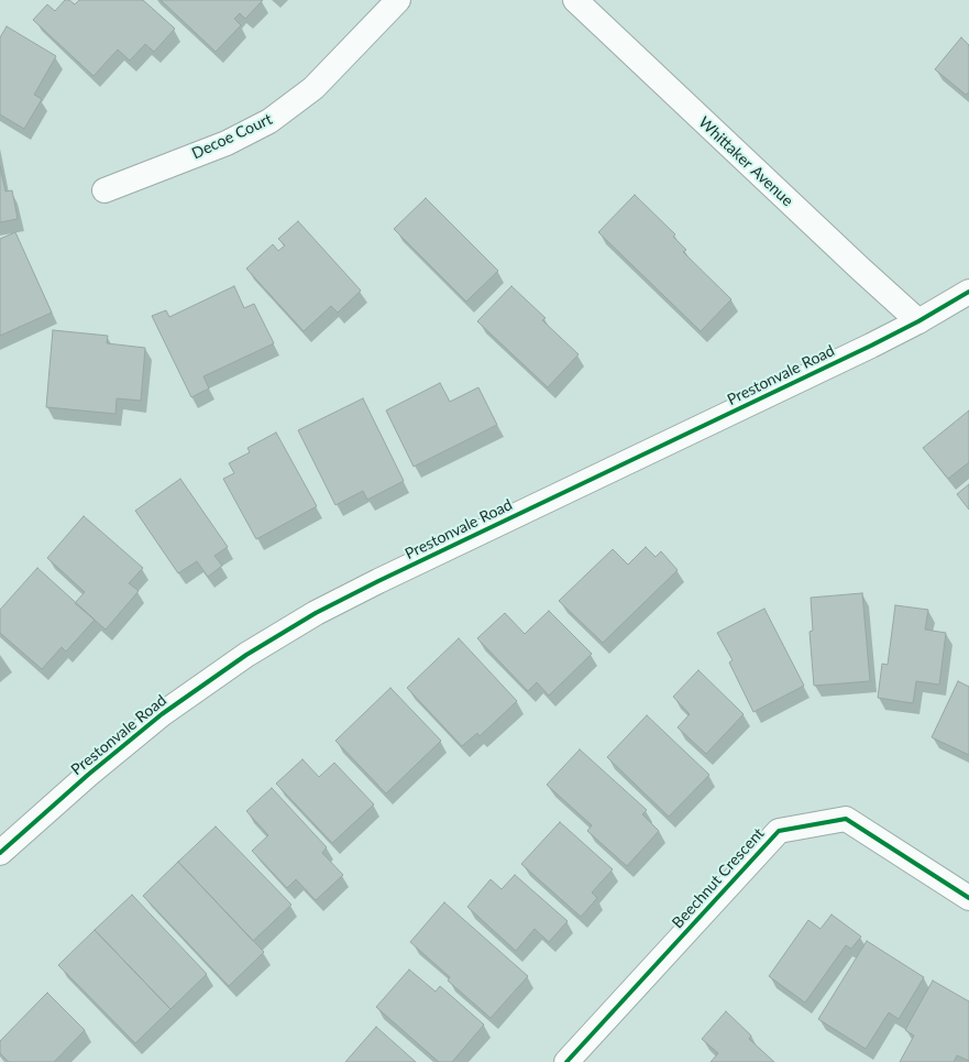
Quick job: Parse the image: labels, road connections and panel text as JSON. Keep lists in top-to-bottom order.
{
  "streets": {
    "street": [
      "Decoe Court",
      "Whittaker Avenue",
      "Prestonvale Road",
      "Beechnut Crescent"
    ]
  },
  "crossings": [
    ["Whittaker Avenue", "Prestonvale Road"]
  ]
}
